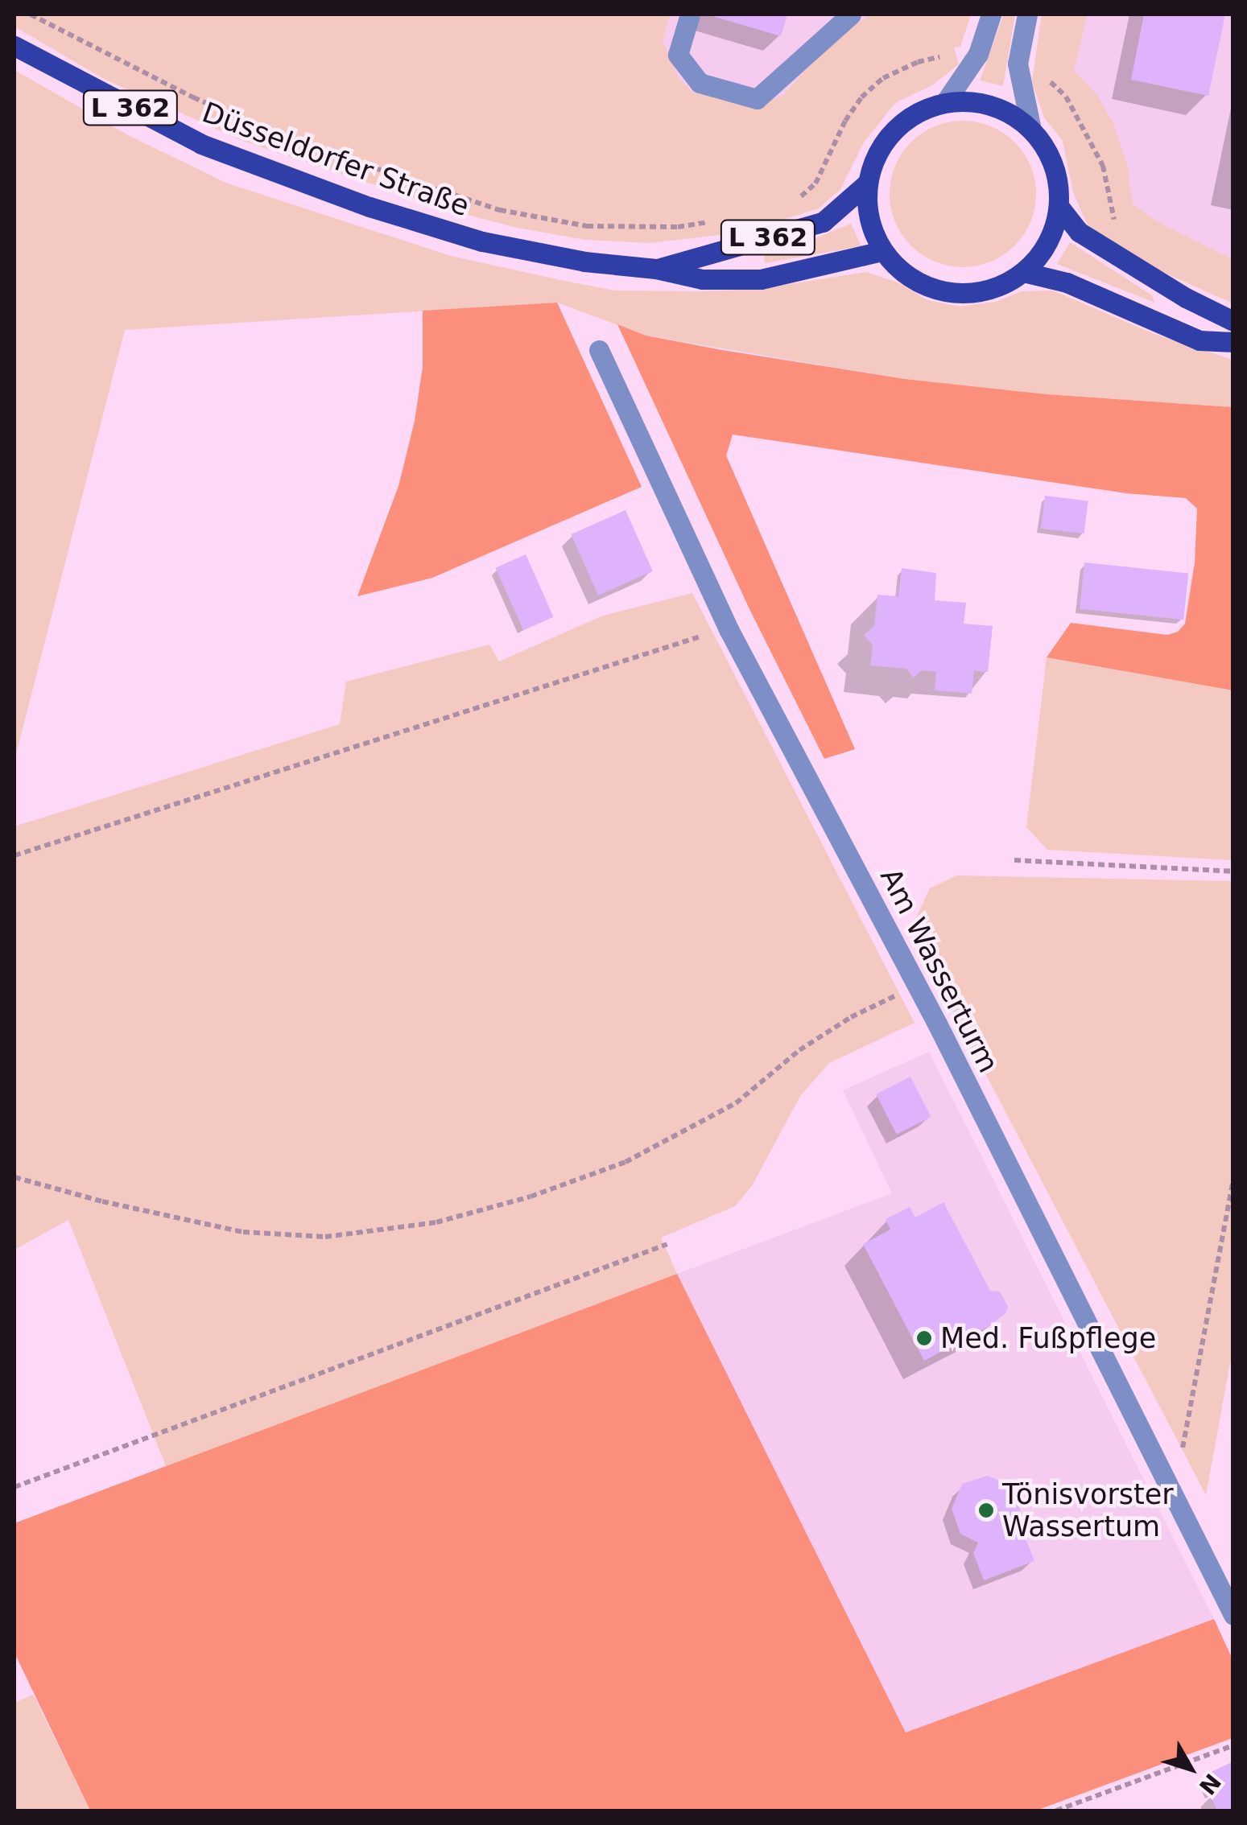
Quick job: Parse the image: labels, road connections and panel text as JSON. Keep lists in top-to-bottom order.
{
  "streets": {
    "main road": ["L 362", "Düsseldorfer Straße"],
    "street": ["Am Wasserturm"]
  },
  "places": ["Med. Fußpflege", "Tönisvorster Wassertum"],
  "north": "bottom right"
}
